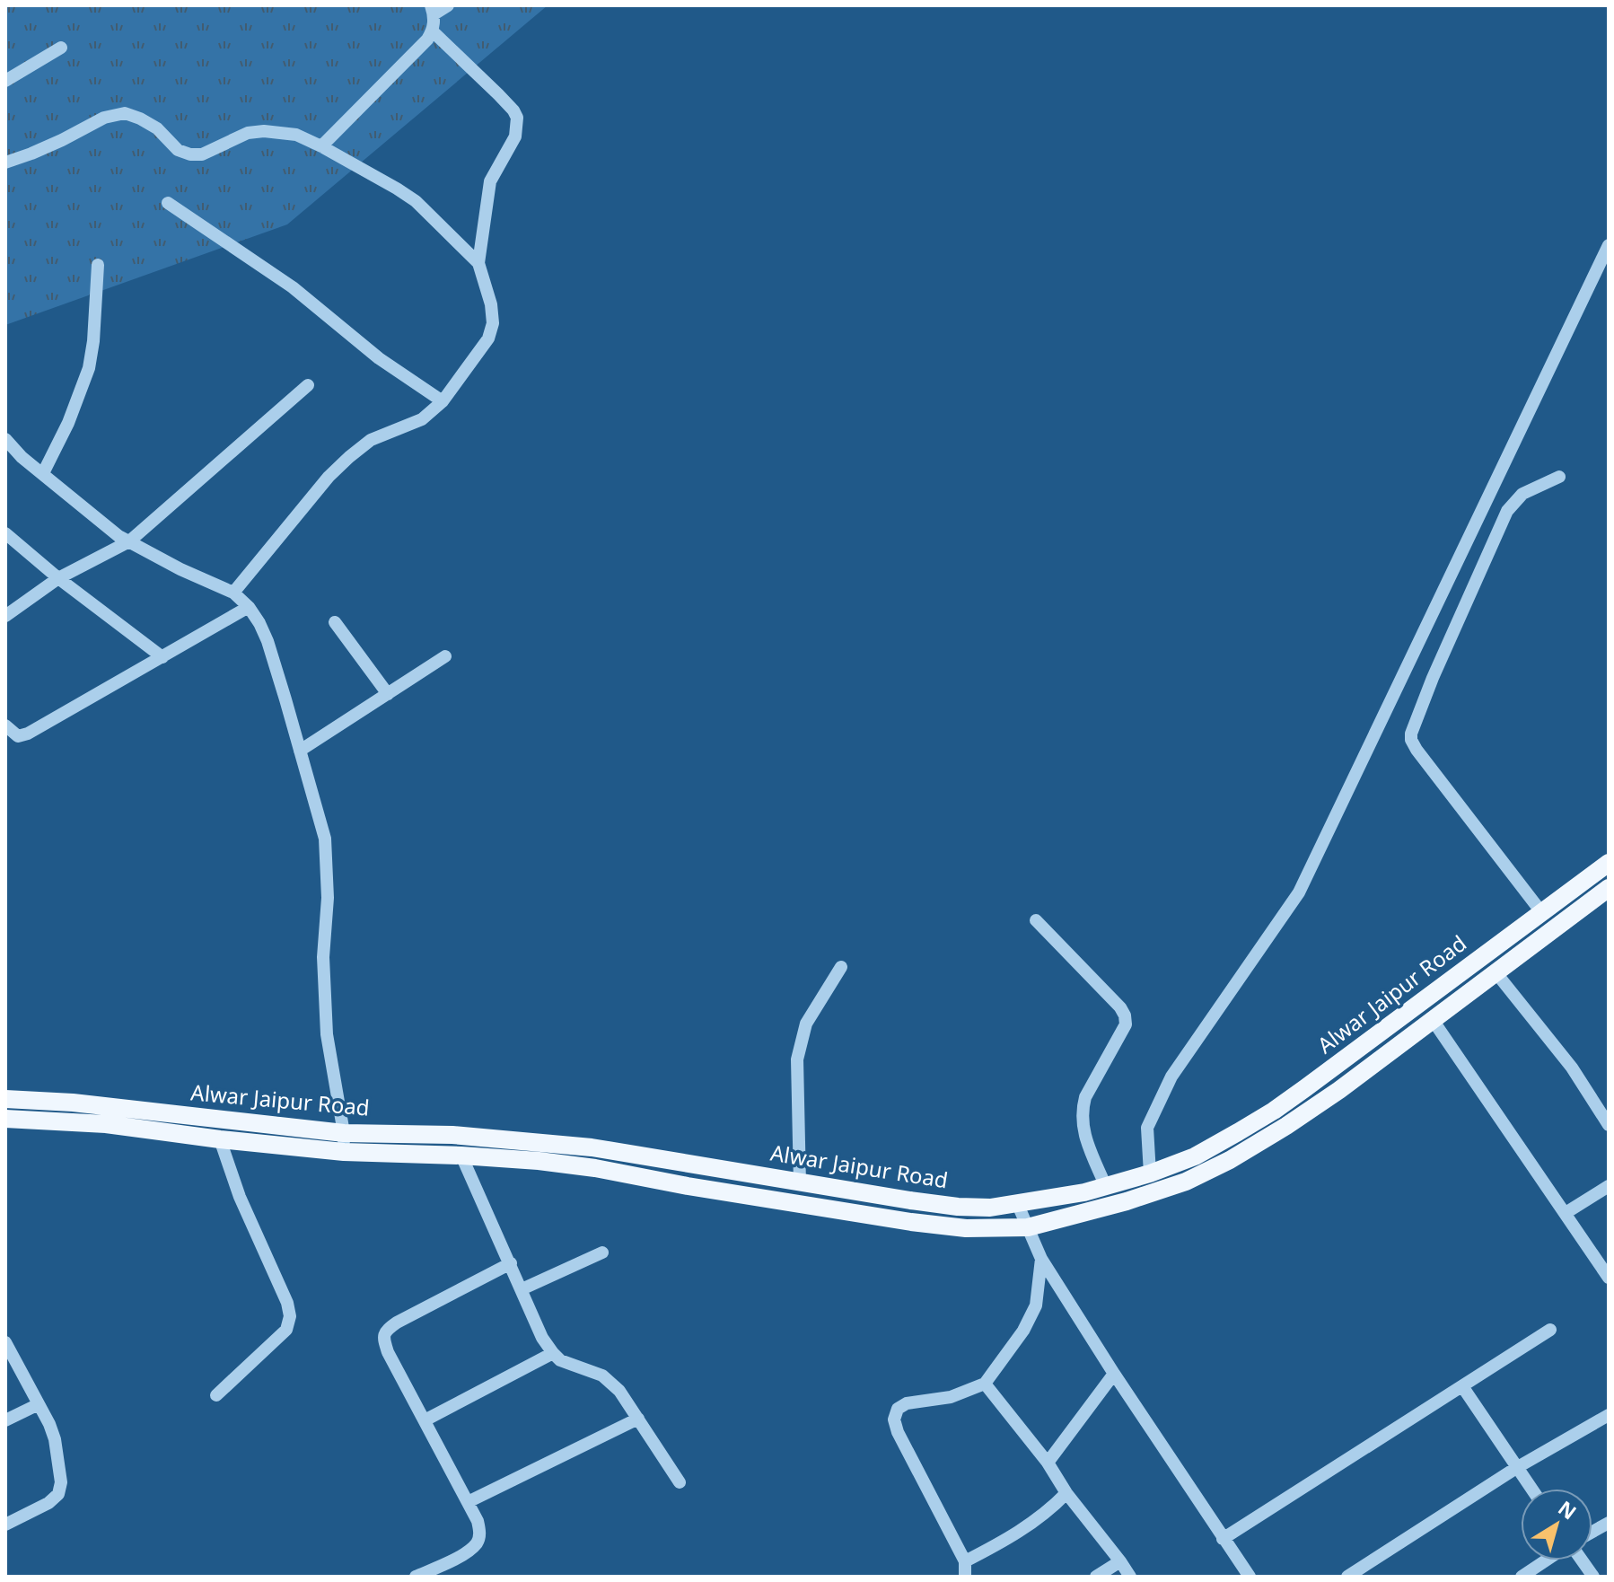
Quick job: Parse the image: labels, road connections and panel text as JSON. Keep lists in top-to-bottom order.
{
  "streets": {
    "main road": ["Alwar Jaipur Road"]
  },
  "north": "top right"
}
